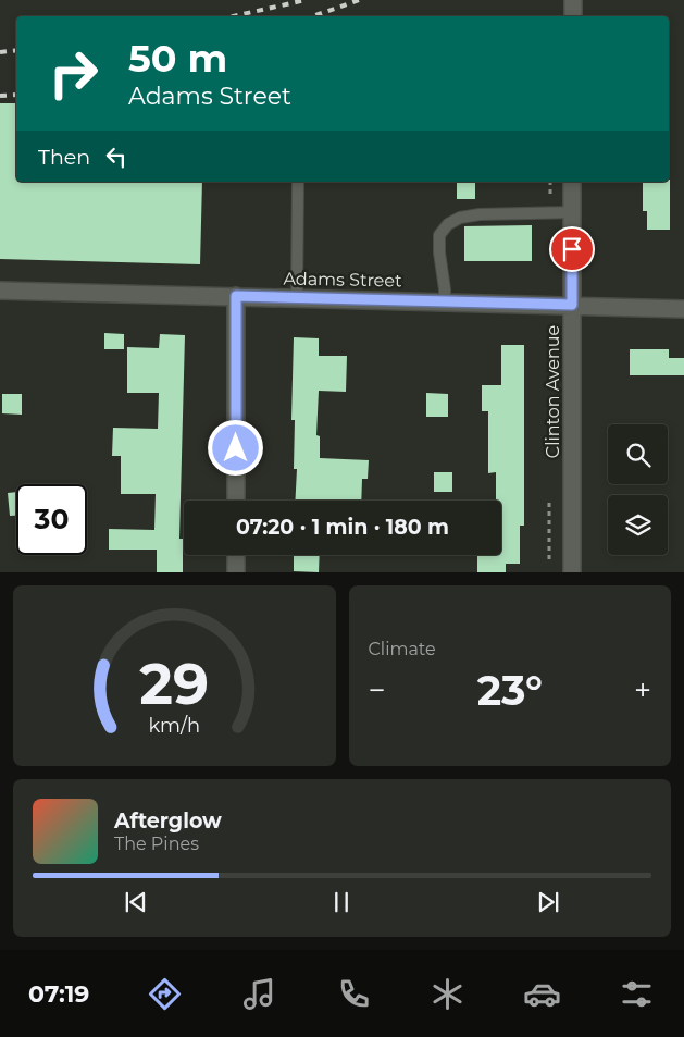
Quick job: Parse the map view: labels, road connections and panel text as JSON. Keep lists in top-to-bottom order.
{
  "streets": {
    "street": ["Adams Street", "Clinton Avenue"]
  },
  "crossings": [
    ["Adams Street", "Clinton Avenue"]
  ],
  "page": {
    "turn": ["50 m", "Adams Street"],
    "then": "Then",
    "limit": "30",
    "trip": "07:20 · 1 min · 180 m",
    "tile": "Climate",
    "heat": ["−", "23°", "+"],
    "song": ["Afterglow", "The Pines"],
    "tabs": "07:19",
    "gauge": ["29", "km/h"]
  }
}
